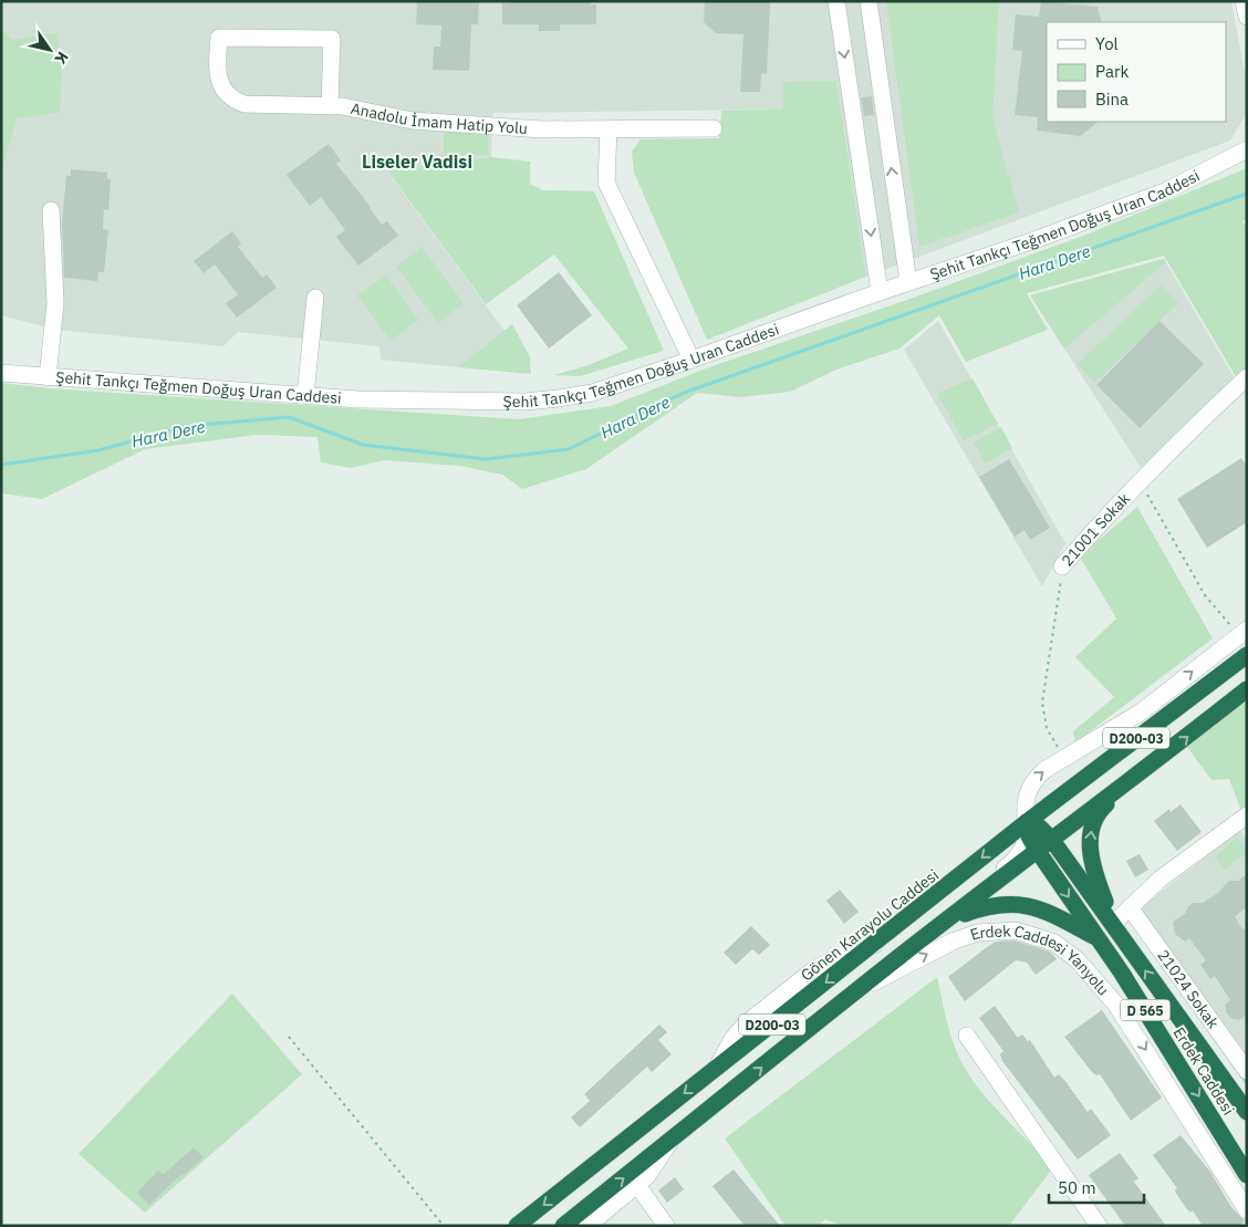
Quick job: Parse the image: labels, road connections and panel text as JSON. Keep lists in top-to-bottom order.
{
  "streets": {
    "highway": [
      "D200-03",
      "Gönen Karayolu Caddesi",
      "D 565",
      "Erdek Caddesi"
    ],
    "street": [
      "Anadolu İmam Hatip Yolu",
      "Şehit Tankçı Teğmen Doğuş Uran Caddesi",
      "21001 Sokak",
      "Erdek Caddesi Yanyolu",
      "21024 Sokak"
    ]
  },
  "crossings": [
    ["D200-03", "Erdek Caddesi Yanyolu"],
    ["D200-03", "D 565"],
    ["D200-03", "Erdek Caddesi"],
    ["Gönen Karayolu Caddesi", "D 565"],
    ["D 565", "Erdek Caddesi"]
  ],
  "districts": ["Liseler Vadisi"],
  "water": ["Hara Dere"],
  "legend": ["Yol", "Park", "Bina"],
  "scale_bar": "50 m",
  "north": "bottom right"
}
